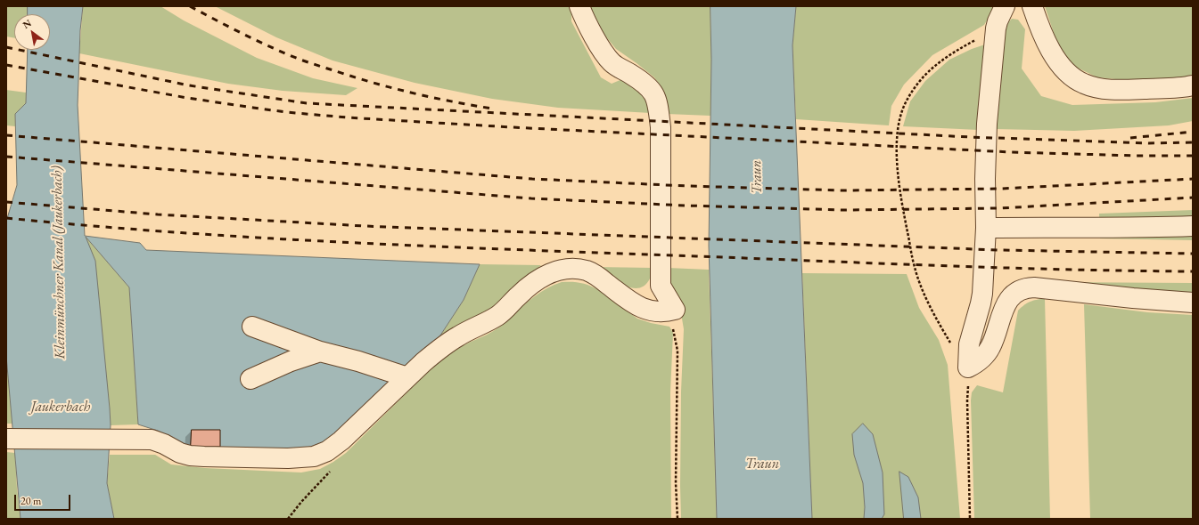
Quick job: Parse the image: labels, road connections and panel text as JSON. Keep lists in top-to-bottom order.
{
  "water": ["Traun", "Kleinmünchner Kanal (Jaukerbach)", "Jaukerbach"],
  "scale_bar": "20 m",
  "north": "top left"
}
